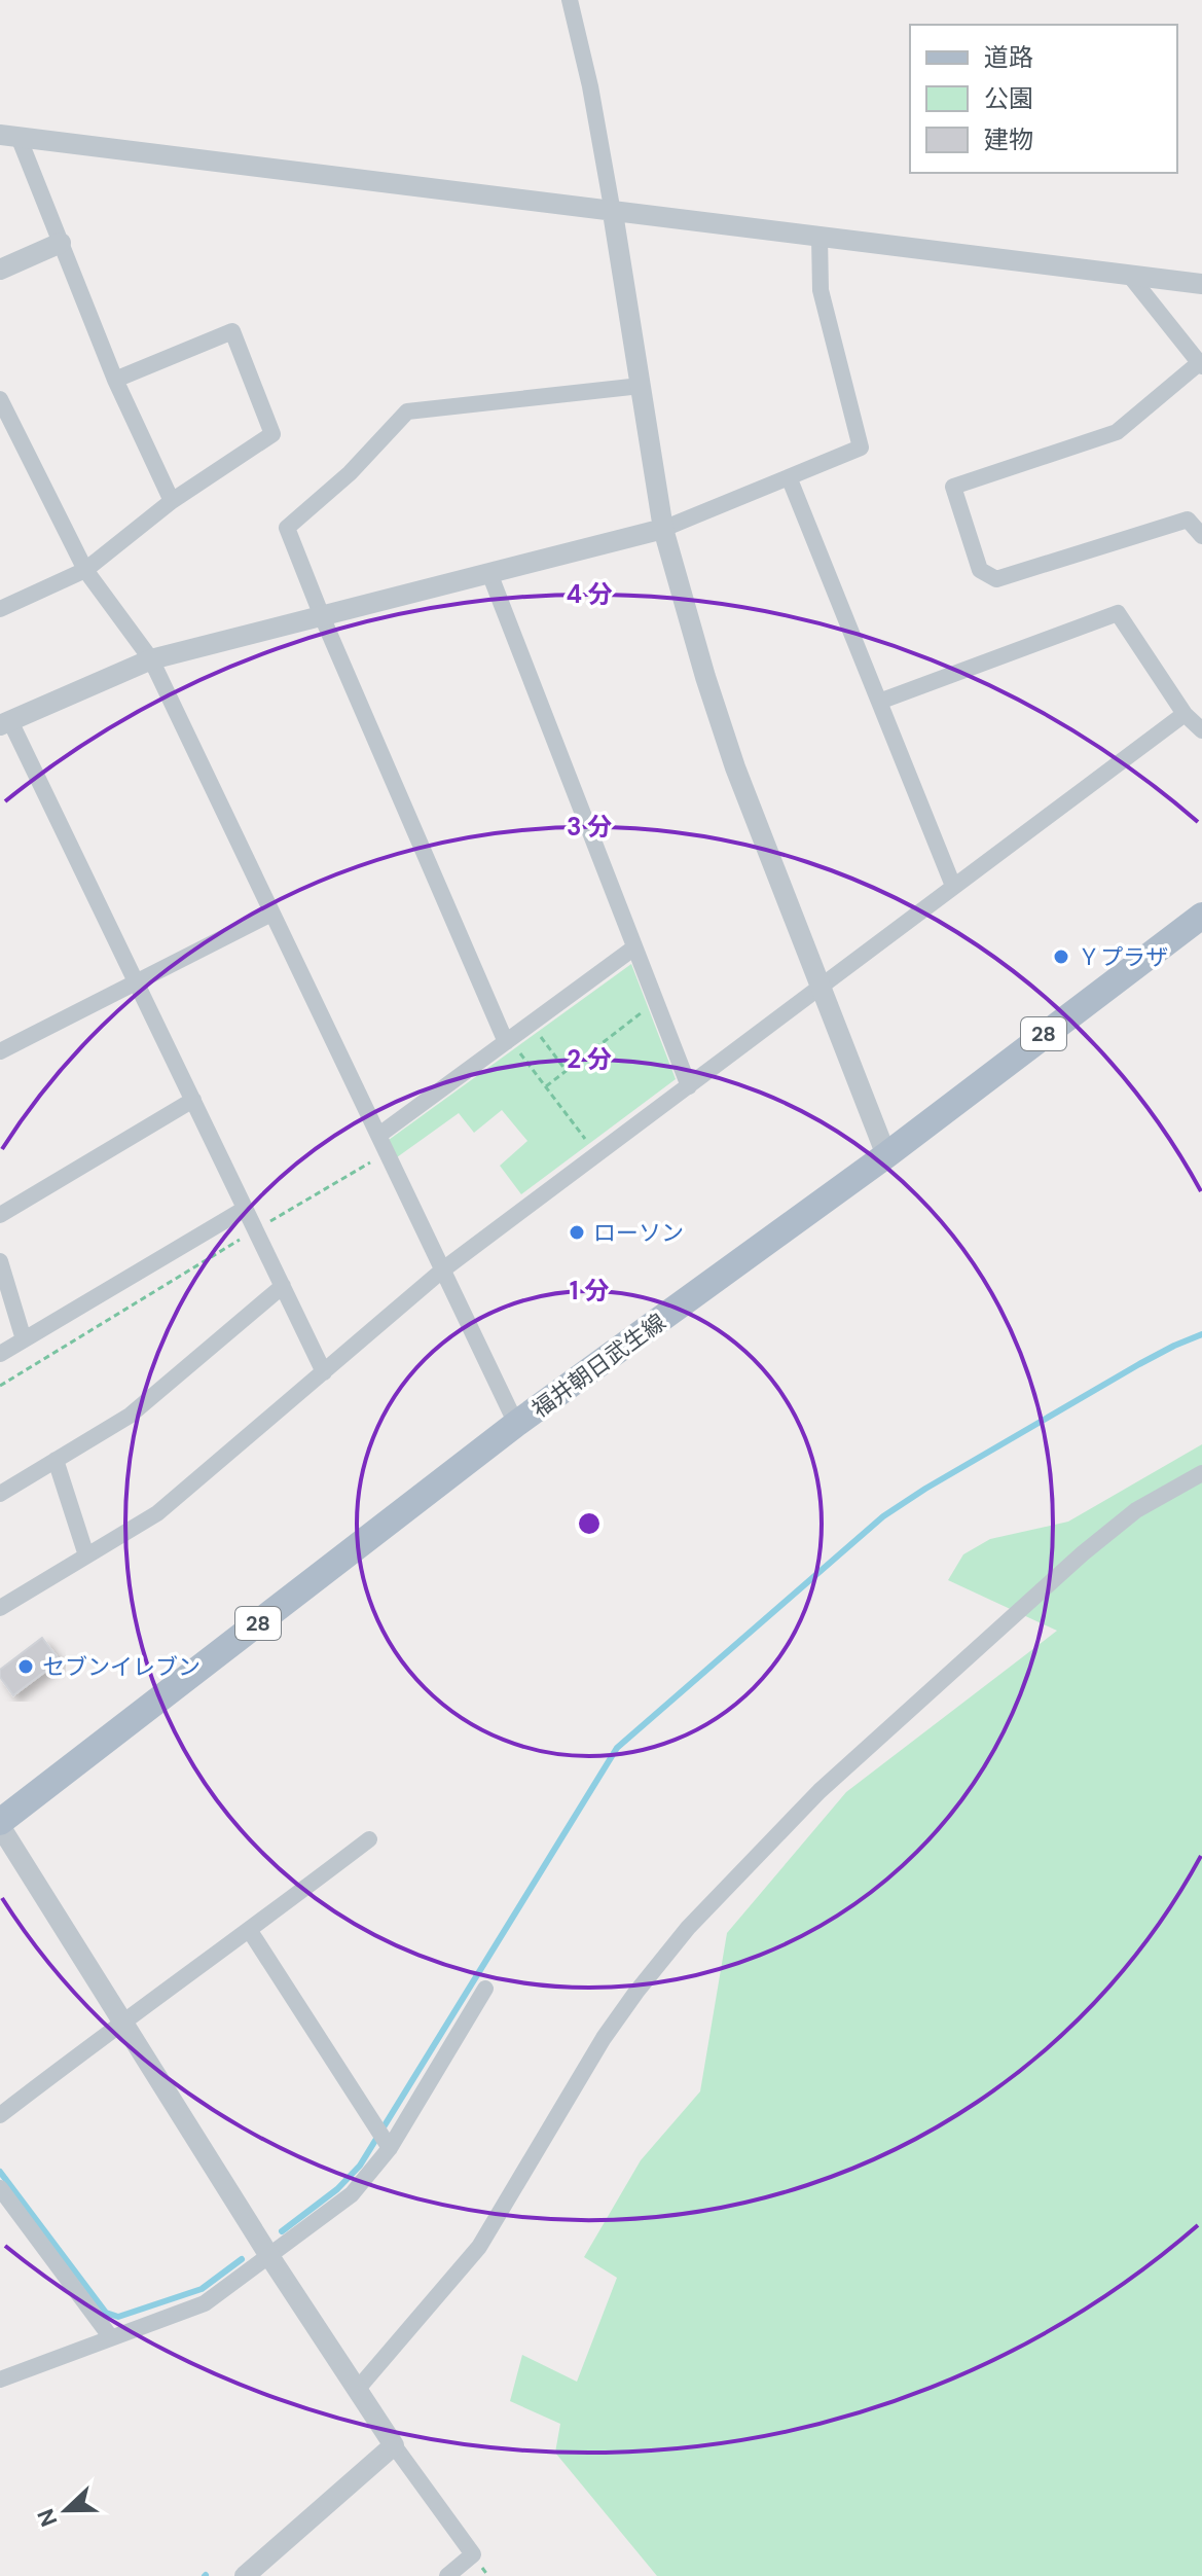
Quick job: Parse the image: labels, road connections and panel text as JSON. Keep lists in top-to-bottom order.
{
  "streets": {
    "main road": ["28", "福井朝日武生線"]
  },
  "places": ["Ｙプラザ", "ローソン", "セブンイレブン"],
  "legend": ["道路", "公園", "建物"],
  "north": "left",
  "rings": [
    "4 分",
    "3 分",
    "2 分",
    "1 分"
  ]
}
